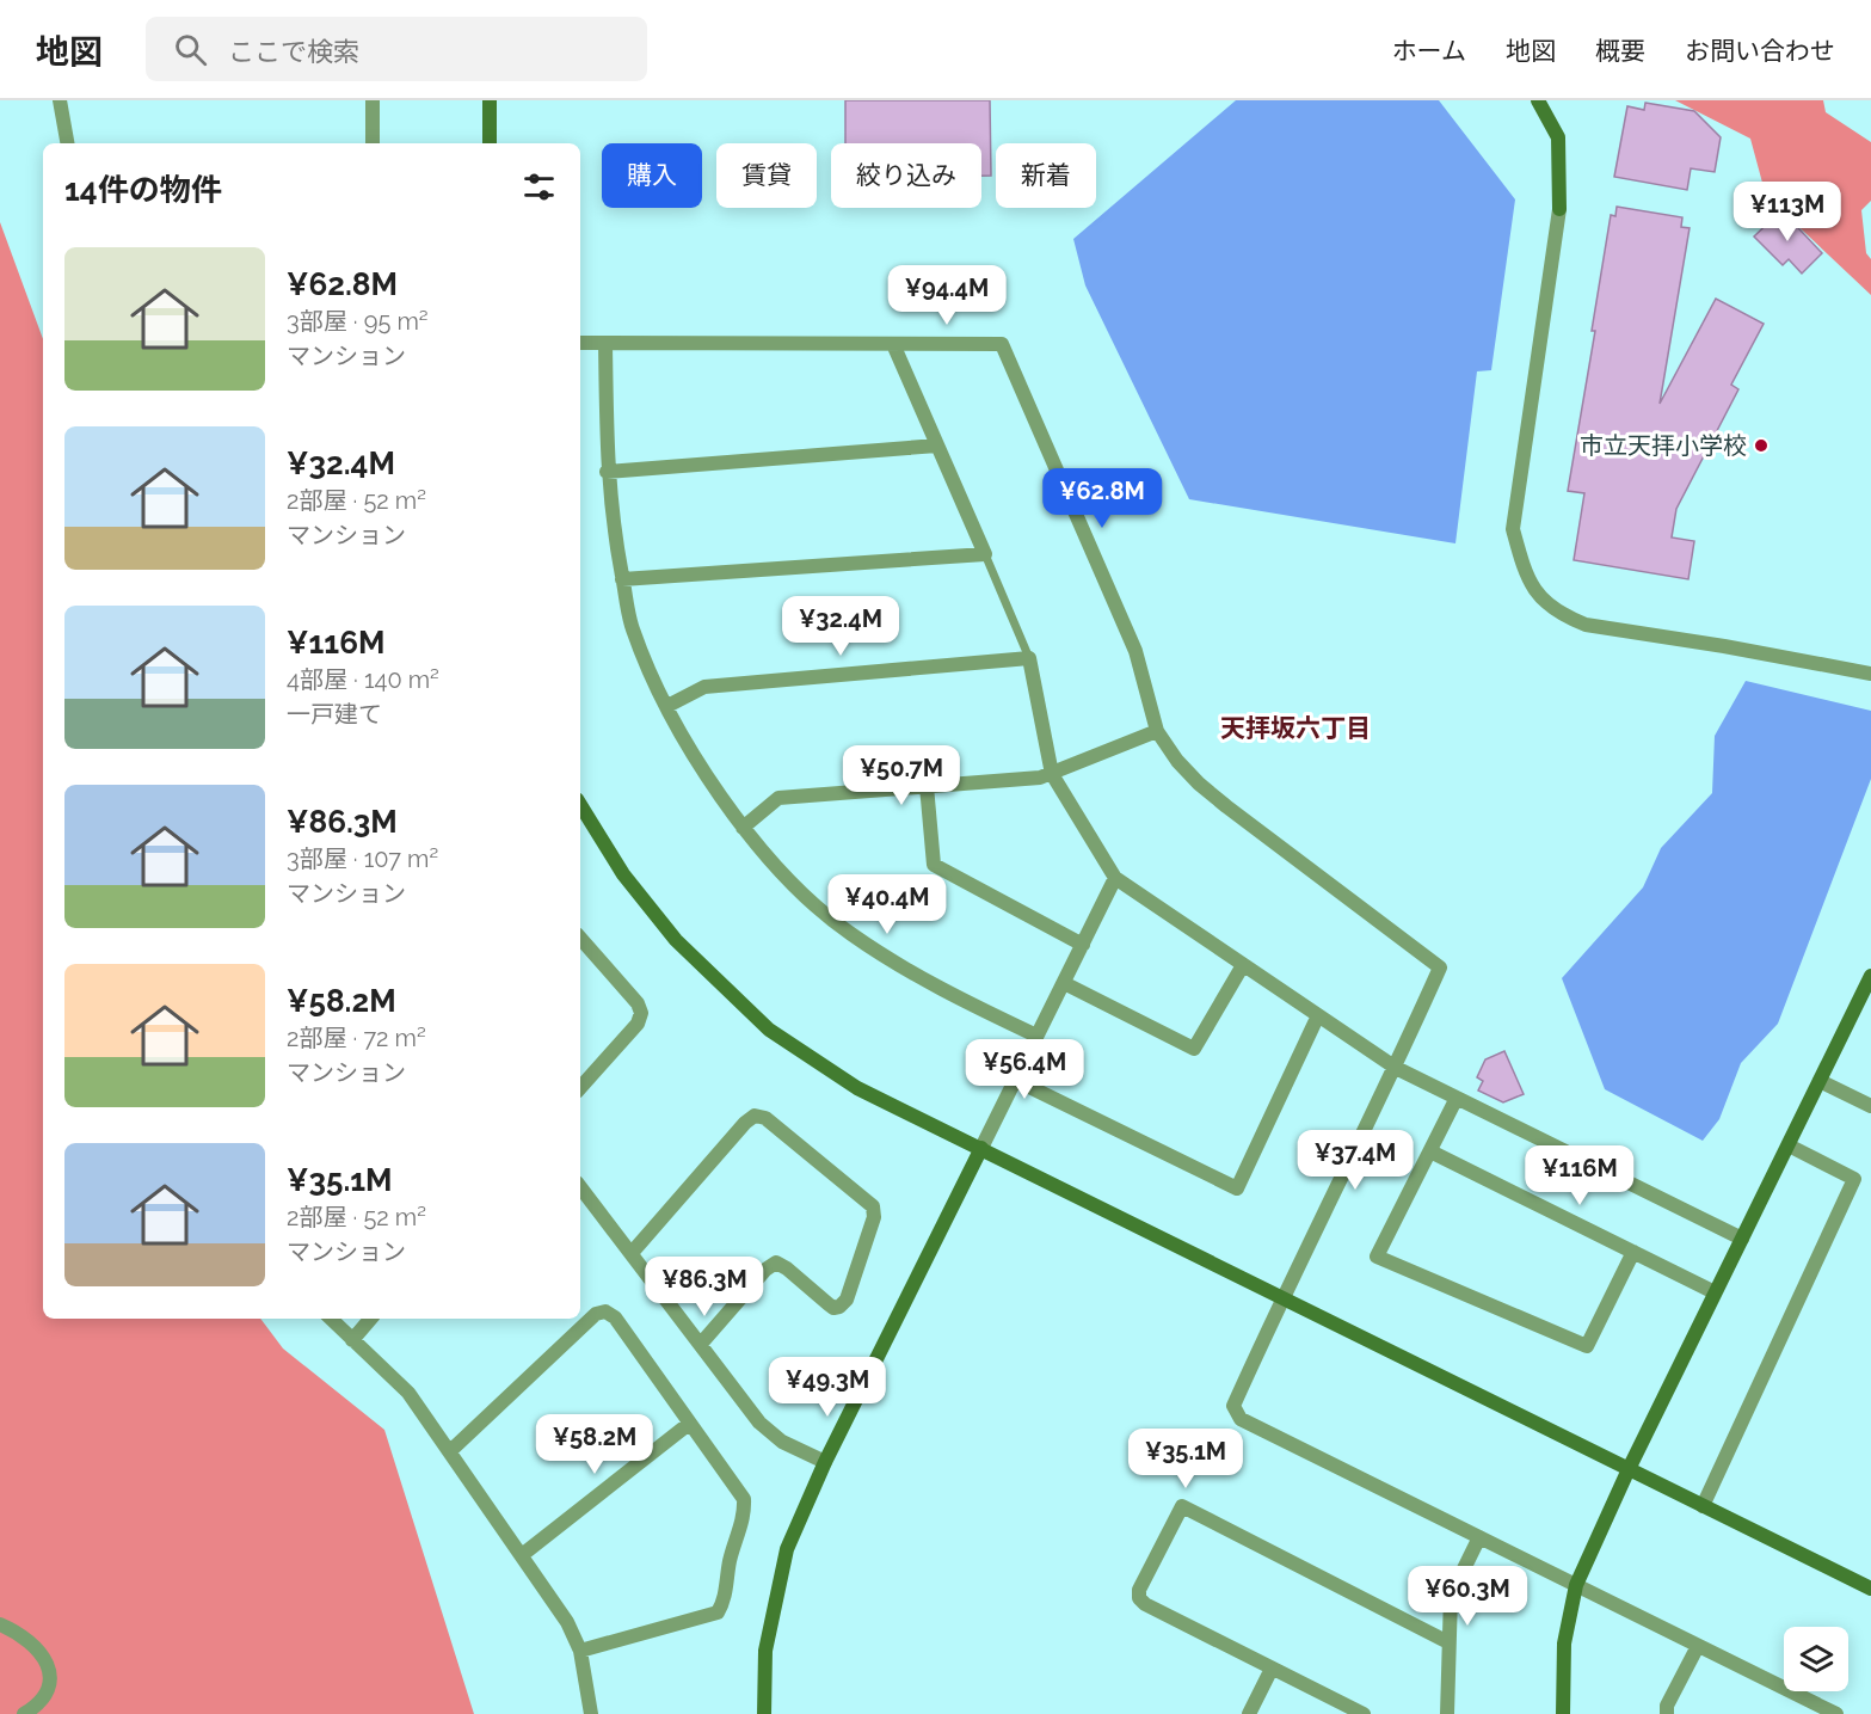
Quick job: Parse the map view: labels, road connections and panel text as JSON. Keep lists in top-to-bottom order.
{
  "districts": ["天拝坂六丁目"],
  "places": ["市立天拝小学校"],
  "page": {
    "header": "地図",
    "search": "ここで検索",
    "nav": [
      "ホーム",
      "地図",
      "概要",
      "お問い合わせ"
    ],
    "chip": [
      "購入",
      "賃貸",
      "絞り込み",
      "新着"
    ],
    "heading": "14件の物件",
    "price": [
      "¥113M",
      "¥94.4M",
      "¥62.8M",
      "¥32.4M",
      "¥50.7M",
      "¥40.4M",
      "¥56.4M",
      "¥37.4M",
      "¥116M",
      "¥86.3M",
      "¥49.3M",
      "¥58.2M",
      "¥35.1M",
      "¥60.3M"
    ],
    "list": [
      {
        "name": "¥62.8M",
        "note": "3部屋 · 95 m² · マンション"
      },
      {
        "name": "¥32.4M",
        "note": "2部屋 · 52 m² · マンション"
      },
      {
        "name": "¥116M",
        "note": "4部屋 · 140 m² · 一戸建て"
      },
      {
        "name": "¥86.3M",
        "note": "3部屋 · 107 m² · マンション"
      },
      {
        "name": "¥58.2M",
        "note": "2部屋 · 72 m² · マンション"
      },
      {
        "name": "¥35.1M",
        "note": "2部屋 · 52 m² · マンション"
      }
    ]
  }
}
